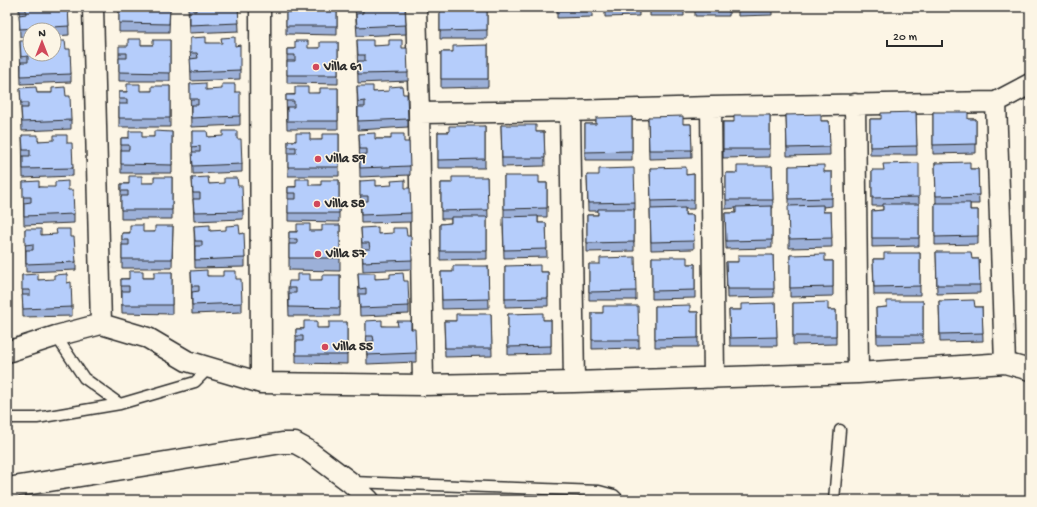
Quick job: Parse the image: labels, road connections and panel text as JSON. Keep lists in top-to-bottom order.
{
  "places": [
    "Villa 61",
    "Villa 59",
    "Villa 58",
    "Villa 57",
    "Villa 55"
  ],
  "scale_bar": "20 m",
  "north": "top"
}
